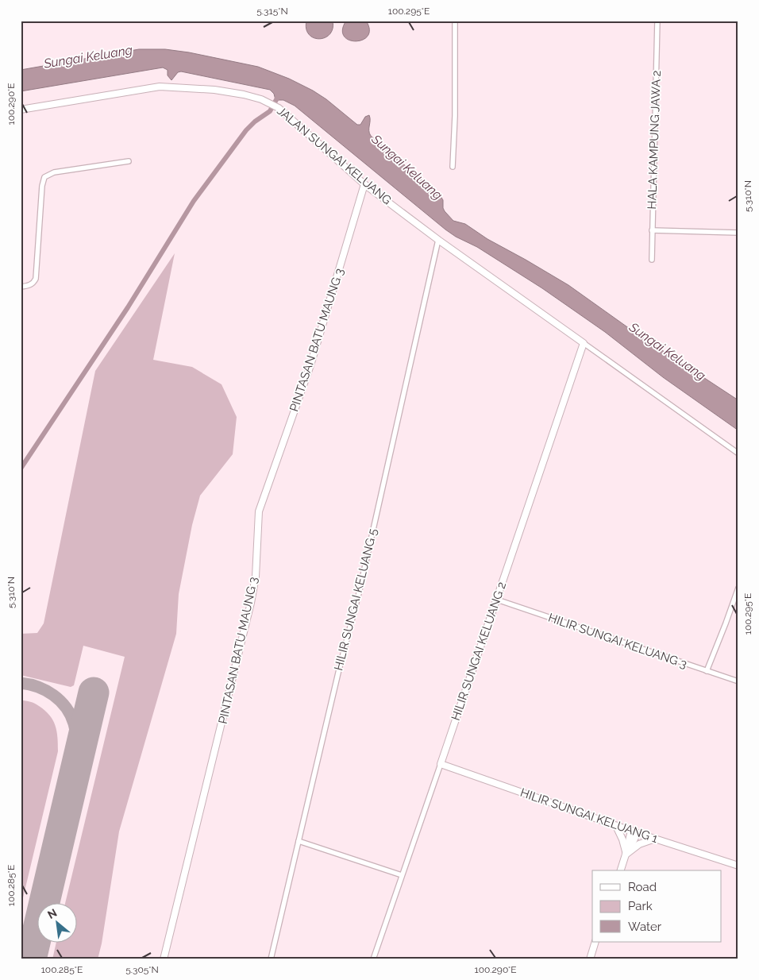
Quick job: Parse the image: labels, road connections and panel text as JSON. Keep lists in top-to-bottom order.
{
  "streets": {
    "street": [
      "HALA KAMPUNG JAWA 2",
      "JALAN SUNGAI KELUANG",
      "PINTASAN BATU MAUNG 3",
      "HILIR SUNGAI KELUANG 5",
      "HILIR SUNGAI KELUANG 3",
      "HILIR SUNGAI KELUANG 2",
      "HILIR SUNGAI KELUANG 1"
    ]
  },
  "crossings": [
    ["JALAN SUNGAI KELUANG", "PINTASAN BATU MAUNG 3"],
    ["JALAN SUNGAI KELUANG", "HILIR SUNGAI KELUANG 5"],
    ["JALAN SUNGAI KELUANG", "HILIR SUNGAI KELUANG 2"],
    ["HILIR SUNGAI KELUANG 3", "HILIR SUNGAI KELUANG 2"],
    ["HILIR SUNGAI KELUANG 2", "HILIR SUNGAI KELUANG 1"]
  ],
  "water": ["Sungai Keluang"],
  "legend": ["Road", "Park", "Water"],
  "north": "top left",
  "coordinates": [
    "5.315°N",
    "100.295°E",
    "100.290°E",
    "5.310°N",
    "100.285°E",
    "5.305°N"
  ]
}
